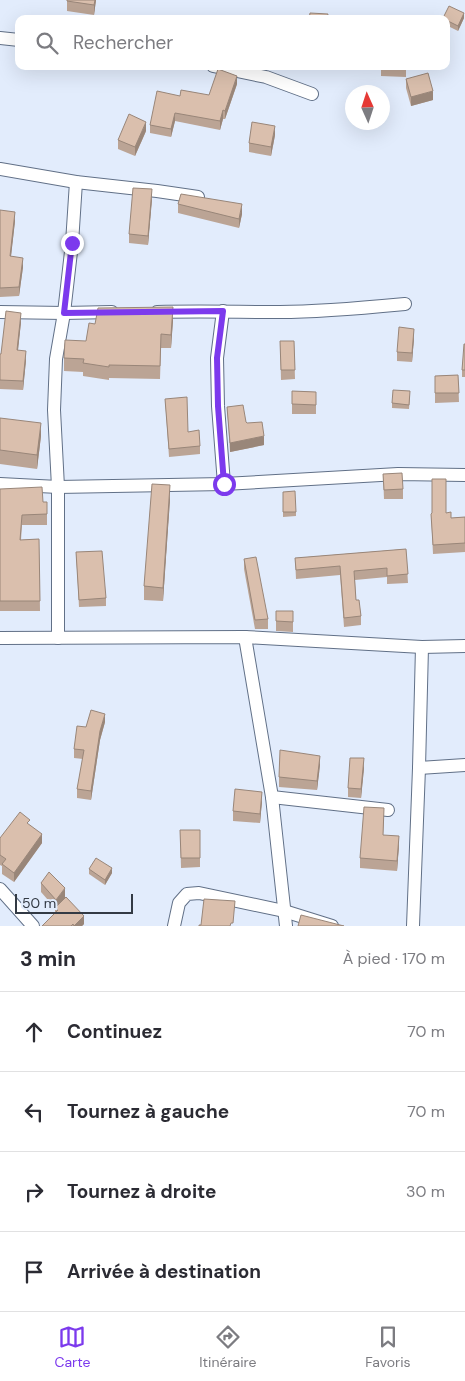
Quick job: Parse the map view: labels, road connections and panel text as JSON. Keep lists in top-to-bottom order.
{
  "scale_bar": "50 m",
  "north": "top",
  "page": {
    "search": "Rechercher",
    "scale": "50 m",
    "heading": ["3 min", "À pied · 170 m"],
    "list": [
      ["Continuez", "70 m"],
      ["Tournez à gauche", "70 m"],
      ["Tournez à droite", "30 m"],
      "Arrivée à destination"
    ],
    "nav": ["Carte", "Itinéraire", "Favoris"]
  }
}
